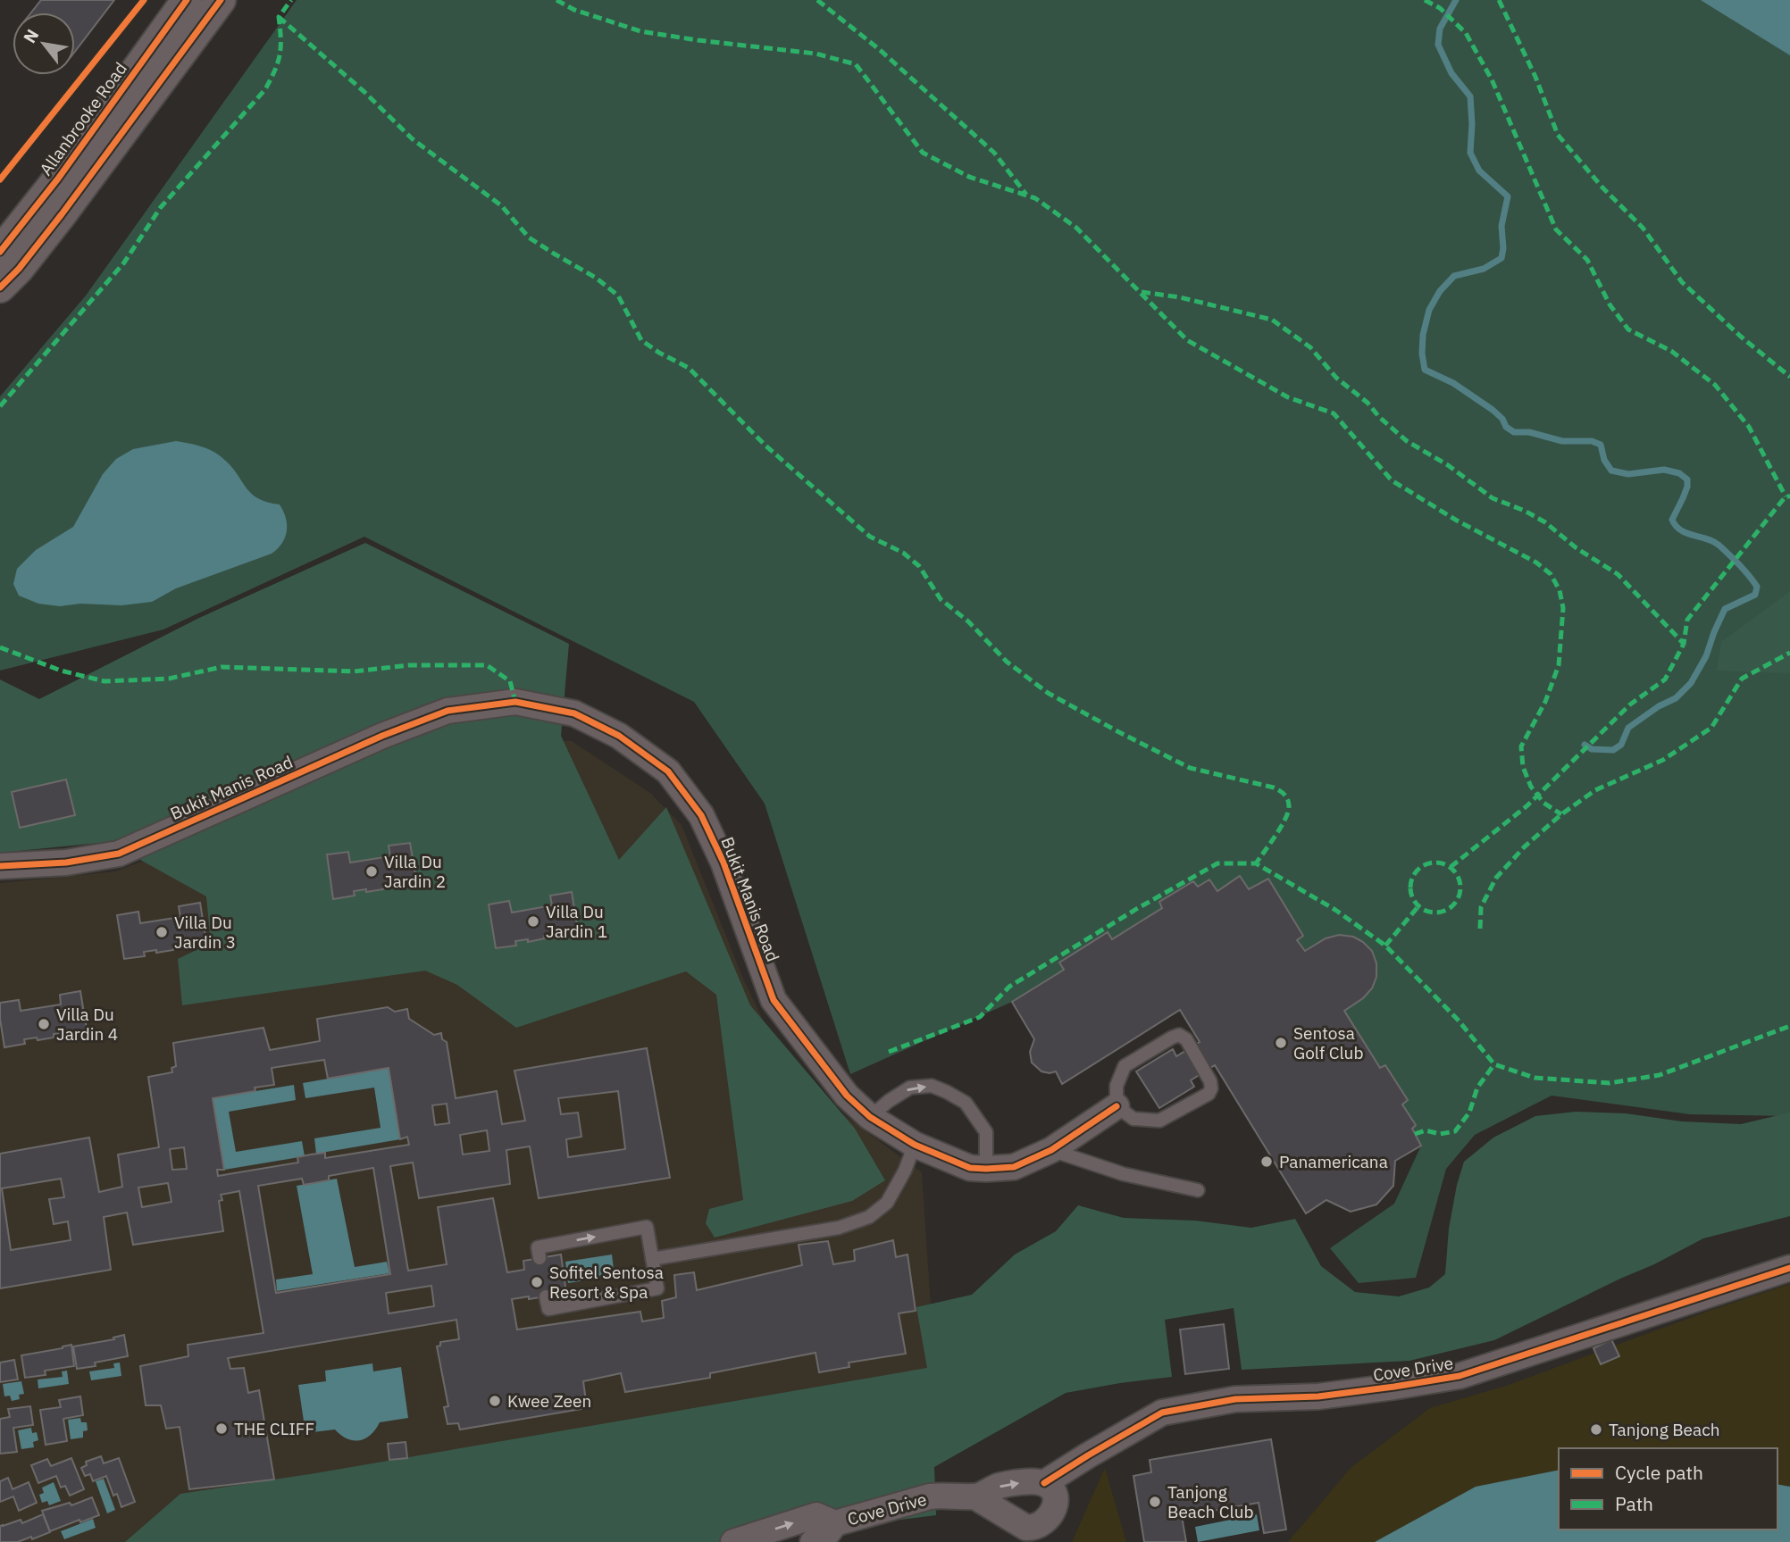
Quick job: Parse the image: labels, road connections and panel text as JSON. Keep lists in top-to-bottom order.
{
  "streets": {
    "street": ["Allanbrooke Road", "Bukit Manis Road", "Cove Drive"]
  },
  "places": [
    "Villa Du Jardin 2",
    "Villa Du Jardin 1",
    "Villa Du Jardin 3",
    "Villa Du Jardin 4",
    "Sentosa Golf Club",
    "Panamericana",
    "Sofitel Sentosa Resort & Spa",
    "Kwee Zeen",
    "THE CLIFF",
    "Tanjong Beach",
    "Tanjong Beach Club"
  ],
  "legend": ["Cycle path", "Path"],
  "north": "top left"
}
